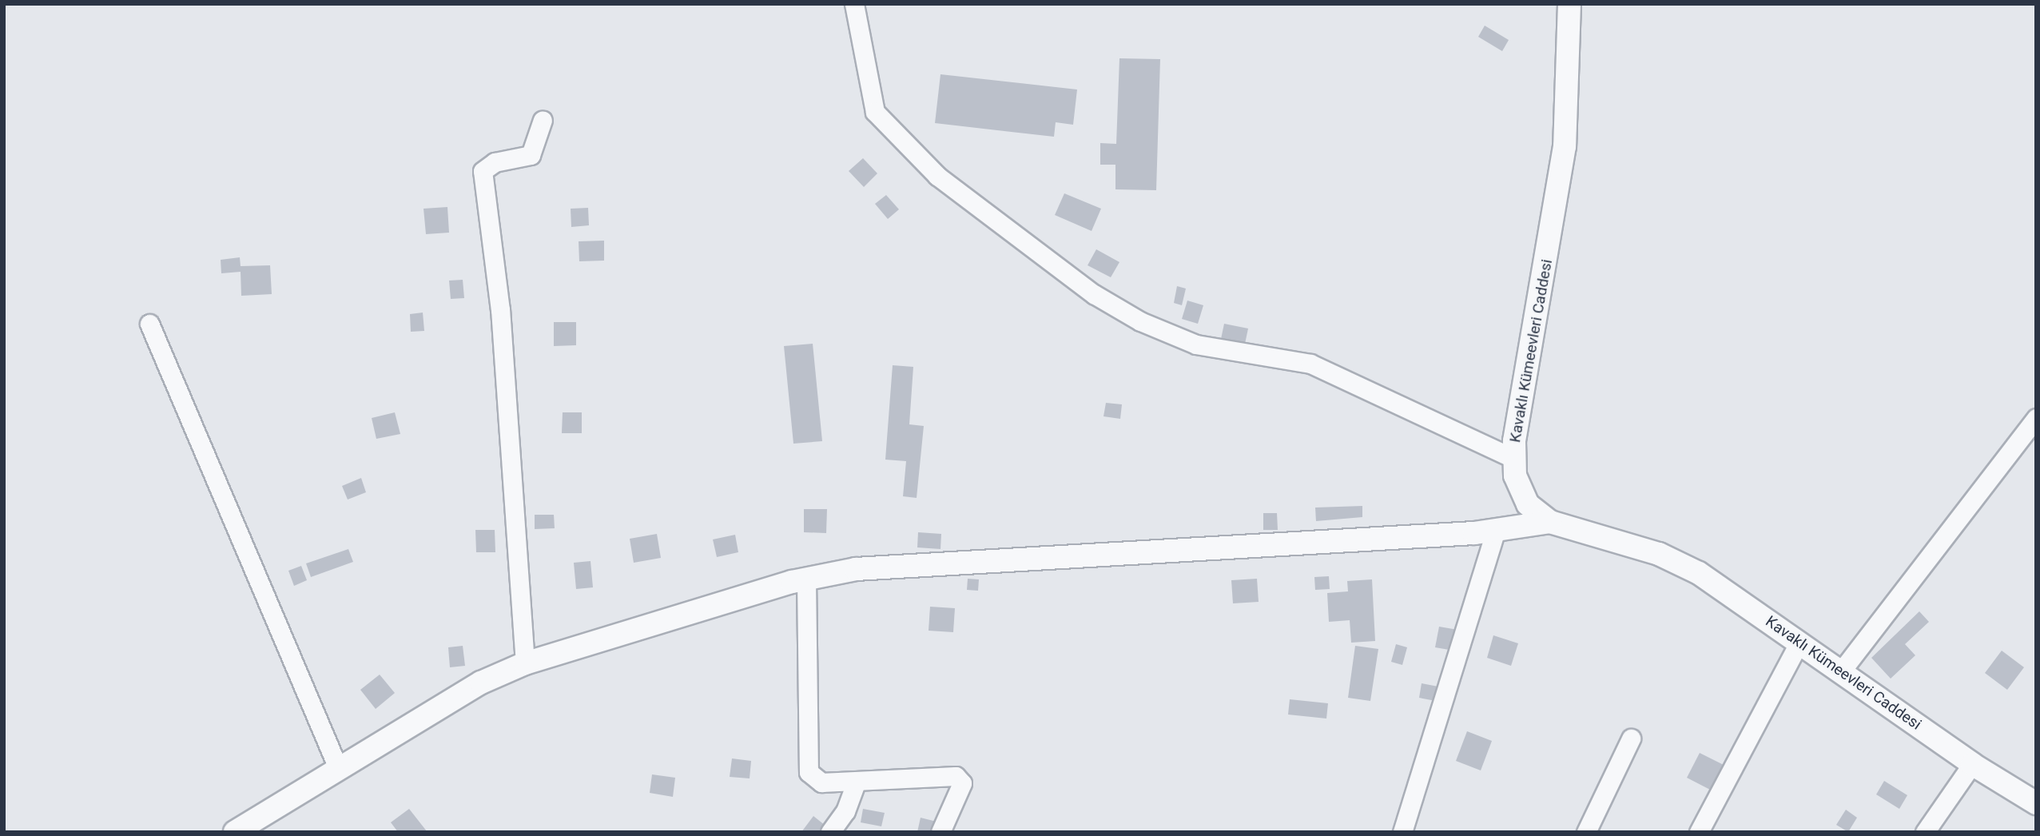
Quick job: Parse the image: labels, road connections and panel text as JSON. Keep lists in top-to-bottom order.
{
  "streets": {
    "street": ["Kavaklı Kümeevleri Caddesi"]
  }
}
